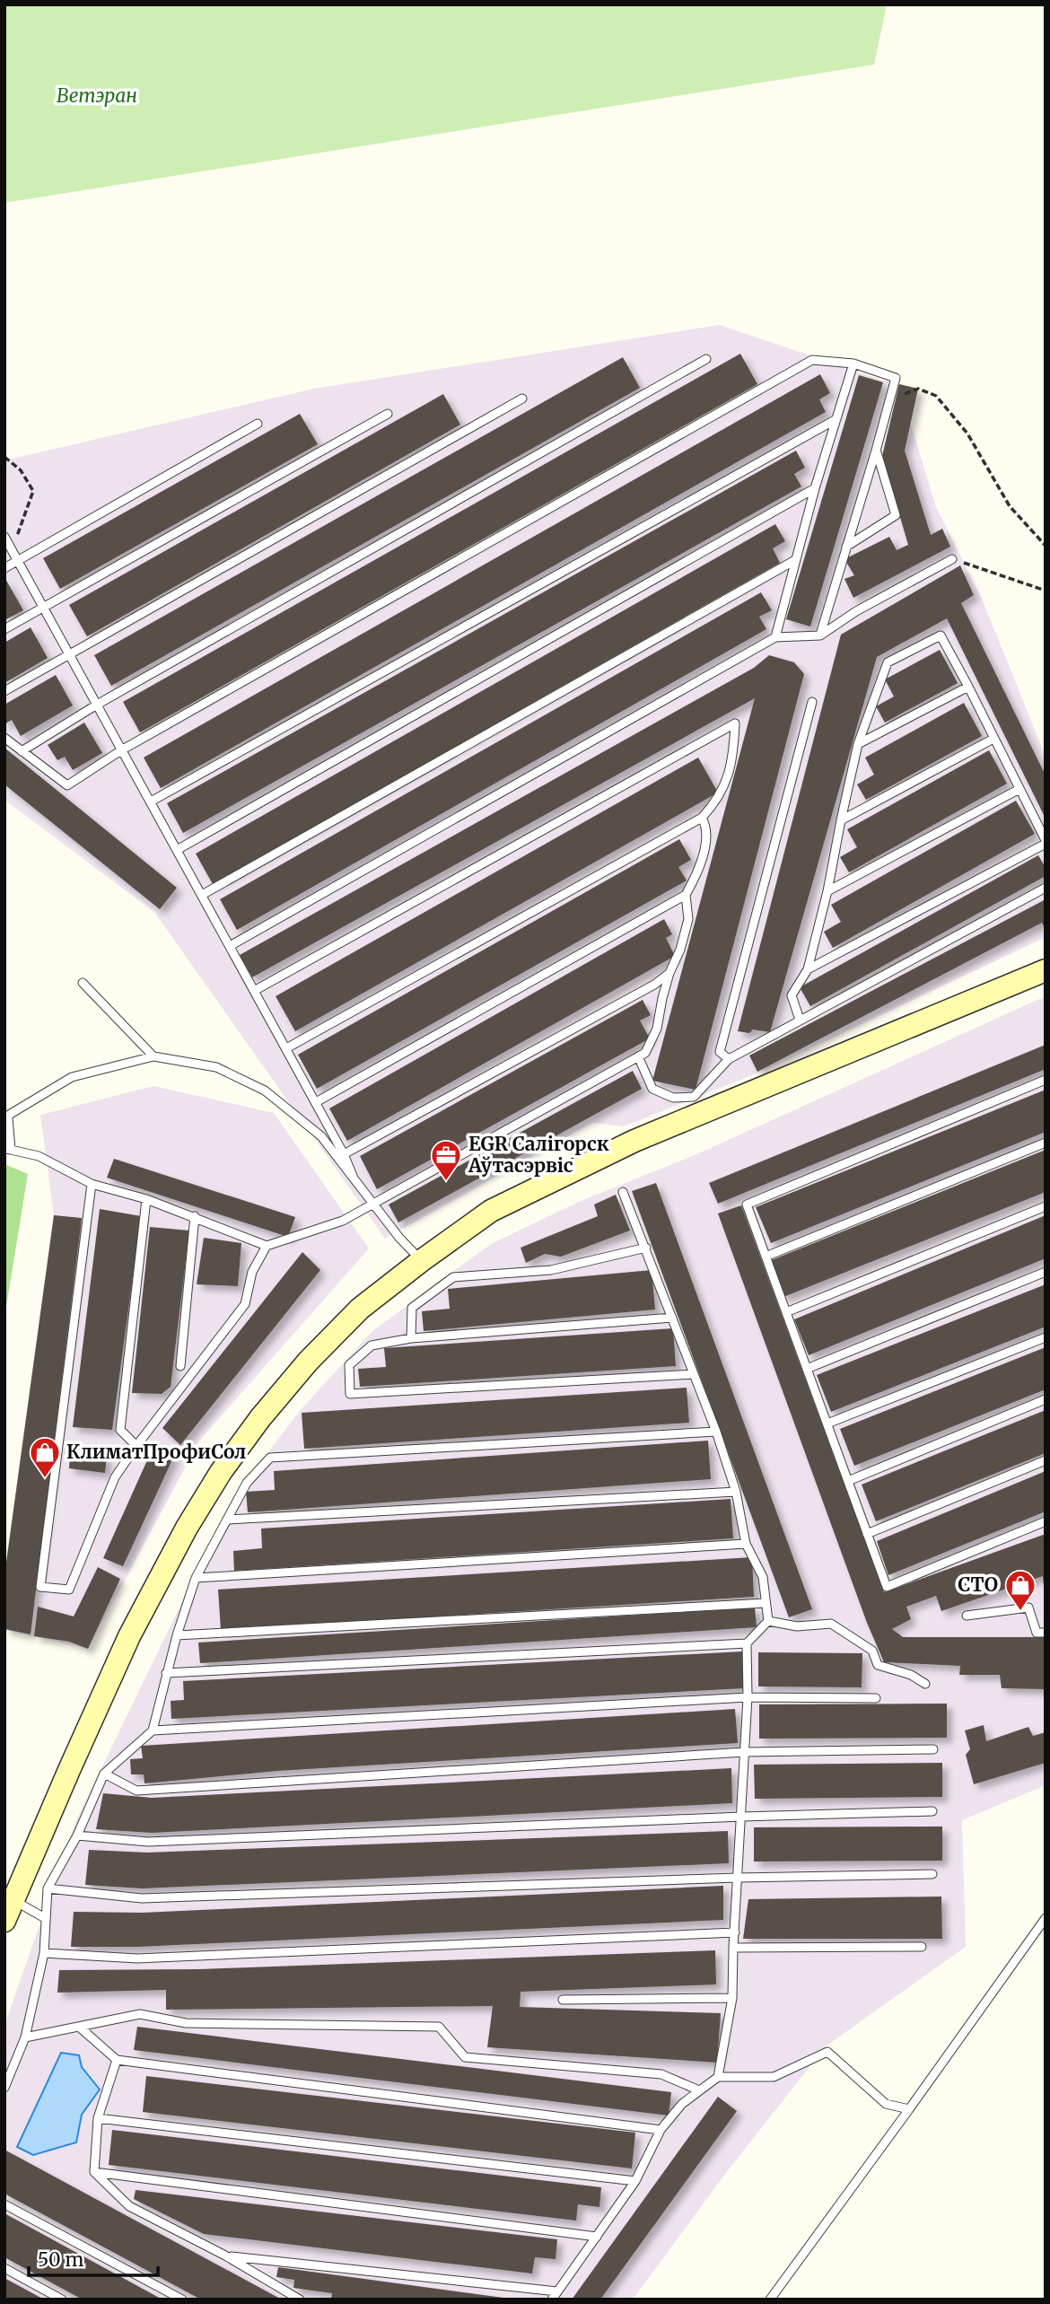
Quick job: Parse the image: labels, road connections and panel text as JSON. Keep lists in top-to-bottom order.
{
  "parks": ["Ветэран"],
  "places": {
    "office": ["EGR Салігорск Аўтасэрвіс"],
    "shop": ["КлиматПрофиСол", "СТО"]
  },
  "scale_bar": "50 m"
}
